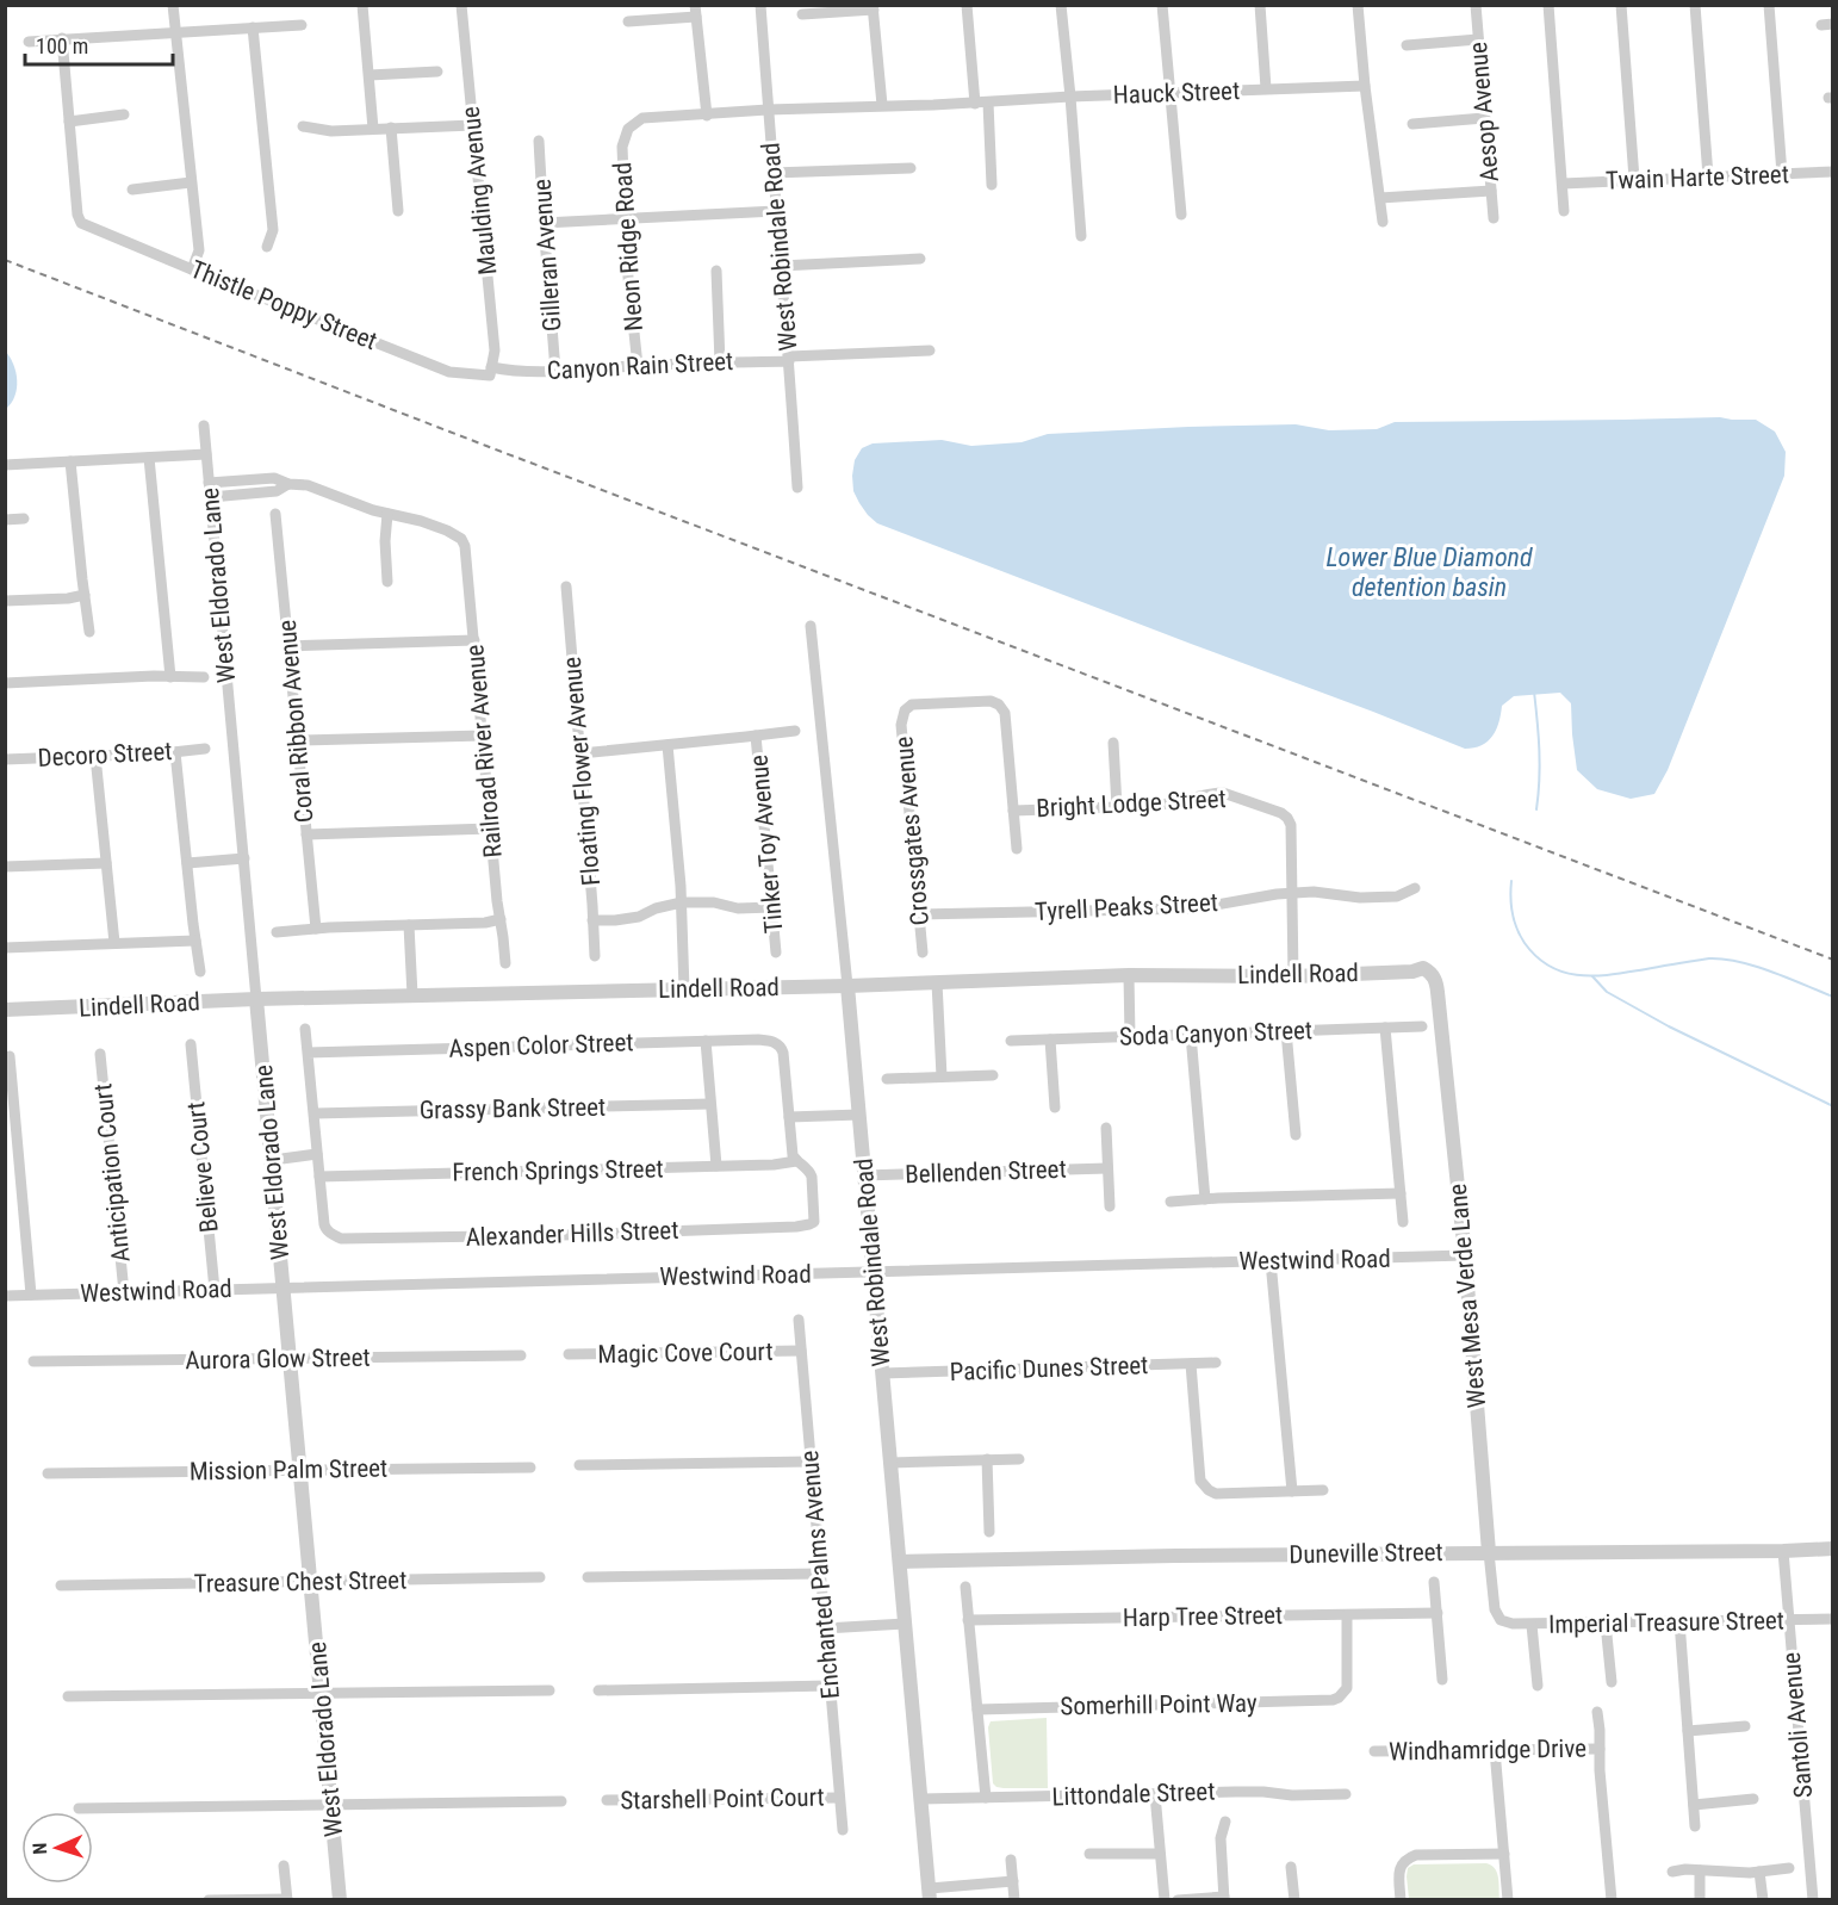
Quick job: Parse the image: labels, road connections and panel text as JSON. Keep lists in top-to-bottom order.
{
  "streets": {
    "street": [
      "Hauck Street",
      "Aesop Avenue",
      "Twain Harte Street",
      "Maulding Avenue",
      "Neon Ridge Road",
      "West Robindale Road",
      "Gilleran Avenue",
      "Thistle Poppy Street",
      "Canyon Rain Street",
      "West Eldorado Lane",
      "Coral Ribbon Avenue",
      "Railroad River Avenue",
      "Decoro Street",
      "Floating Flower Avenue",
      "Bright Lodge Street",
      "Crossgates Avenue",
      "Tinker Toy Avenue",
      "Tyrell Peaks Street",
      "Lindell Road",
      "Soda Canyon Street",
      "Aspen Color Street",
      "Grassy Bank Street",
      "Believe Court",
      "French Springs Street",
      "Bellenden Street",
      "Anticipation Court",
      "Alexander Hills Street",
      "Westwind Road",
      "West Mesa Verde Lane",
      "Magic Cove Court",
      "Aurora Glow Street",
      "Pacific Dunes Street",
      "Mission Palm Street",
      "Duneville Street",
      "Enchanted Palms Avenue",
      "Treasure Chest Street",
      "Harp Tree Street",
      "Imperial Treasure Street",
      "Somerhill Point Way",
      "Santoli Avenue",
      "Windhamridge Drive",
      "Littondale Street",
      "Starshell Point Court"
    ]
  },
  "crossings": [
    ["Hauck Street", "Neon Ridge Road"],
    ["Hauck Street", "West Robindale Road"],
    ["Maulding Avenue", "Thistle Poppy Street"],
    ["Maulding Avenue", "Canyon Rain Street"],
    ["Neon Ridge Road", "Canyon Rain Street"],
    ["West Robindale Road", "Canyon Rain Street"],
    ["West Robindale Road", "Lindell Road"],
    ["West Robindale Road", "Bellenden Street"],
    ["West Robindale Road", "Westwind Road"],
    ["West Robindale Road", "Pacific Dunes Street"],
    ["West Robindale Road", "Duneville Street"],
    ["West Robindale Road", "Littondale Street"],
    ["Gilleran Avenue", "Canyon Rain Street"],
    ["Thistle Poppy Street", "Canyon Rain Street"],
    ["West Eldorado Lane", "Lindell Road"],
    ["West Eldorado Lane", "Westwind Road"],
    ["West Eldorado Lane", "Aurora Glow Street"],
    ["West Eldorado Lane", "Mission Palm Street"],
    ["West Eldorado Lane", "Treasure Chest Street"],
    ["Bright Lodge Street", "Crossgates Avenue"],
    ["Bright Lodge Street", "Tyrell Peaks Street"],
    ["Crossgates Avenue", "Tyrell Peaks Street"],
    ["Lindell Road", "West Mesa Verde Lane"],
    ["Believe Court", "Westwind Road"],
    ["French Springs Street", "Alexander Hills Street"],
    ["Anticipation Court", "Westwind Road"],
    ["Westwind Road", "West Mesa Verde Lane"],
    ["West Mesa Verde Lane", "Duneville Street"],
    ["West Mesa Verde Lane", "Imperial Treasure Street"],
    ["Magic Cove Court", "Enchanted Palms Avenue"],
    ["Duneville Street", "Santoli Avenue"],
    ["Enchanted Palms Avenue", "Starshell Point Court"],
    ["Harp Tree Street", "Somerhill Point Way"],
    ["Imperial Treasure Street", "Santoli Avenue"]
  ],
  "water": ["Lower Blue Diamond detention basin"],
  "scale_bar": "100 m",
  "north": "left"
}
